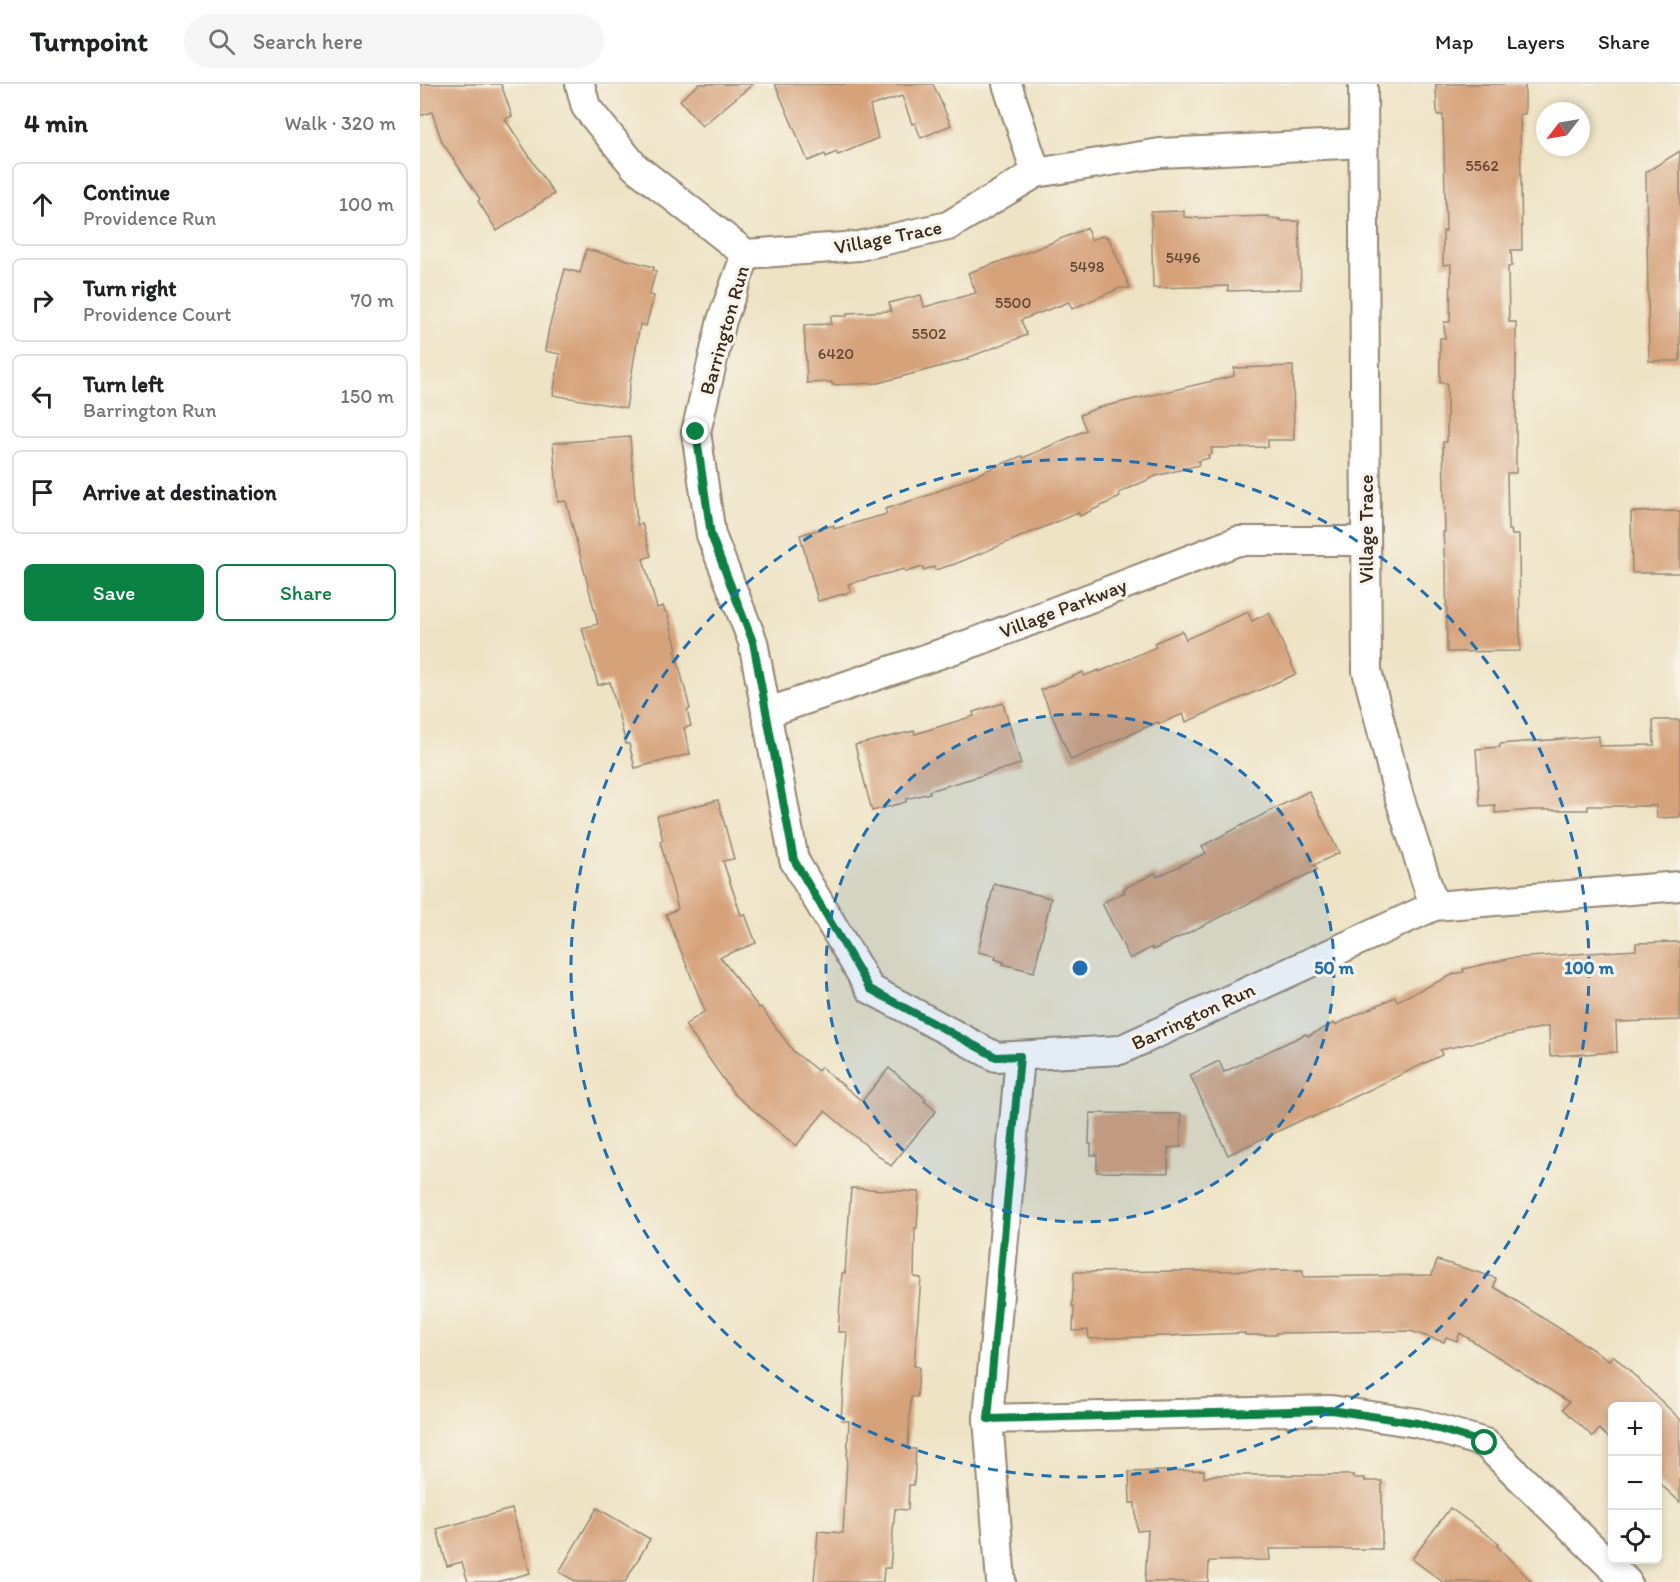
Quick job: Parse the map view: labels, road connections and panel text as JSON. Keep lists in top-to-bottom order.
{
  "streets": {
    "street": ["Village Trace", "Barrington Run", "Village Parkway"]
  },
  "crossings": [
    ["Village Trace", "Barrington Run"],
    ["Village Trace", "Village Parkway"],
    ["Barrington Run", "Village Parkway"]
  ],
  "house_numbers": [
    "5562",
    "5496",
    "5498",
    "5500",
    "5502",
    "6420"
  ],
  "north": "bottom left",
  "page": {
    "header": "Turnpoint",
    "search": "Search here",
    "nav": ["Map", "Layers", "Share"],
    "heading": ["4 min", "Walk · 320 m"],
    "list": [
      ["Continue", "Providence Run", "100 m"],
      ["Turn right", "Providence Court", "70 m"],
      ["Turn left", "Barrington Run", "150 m"],
      "Arrive at destination"
    ],
    "buttons": ["Save", "Share"],
    "map_buttons": ["+", "−"]
  },
  "rings": ["50 m", "100 m"]
}
